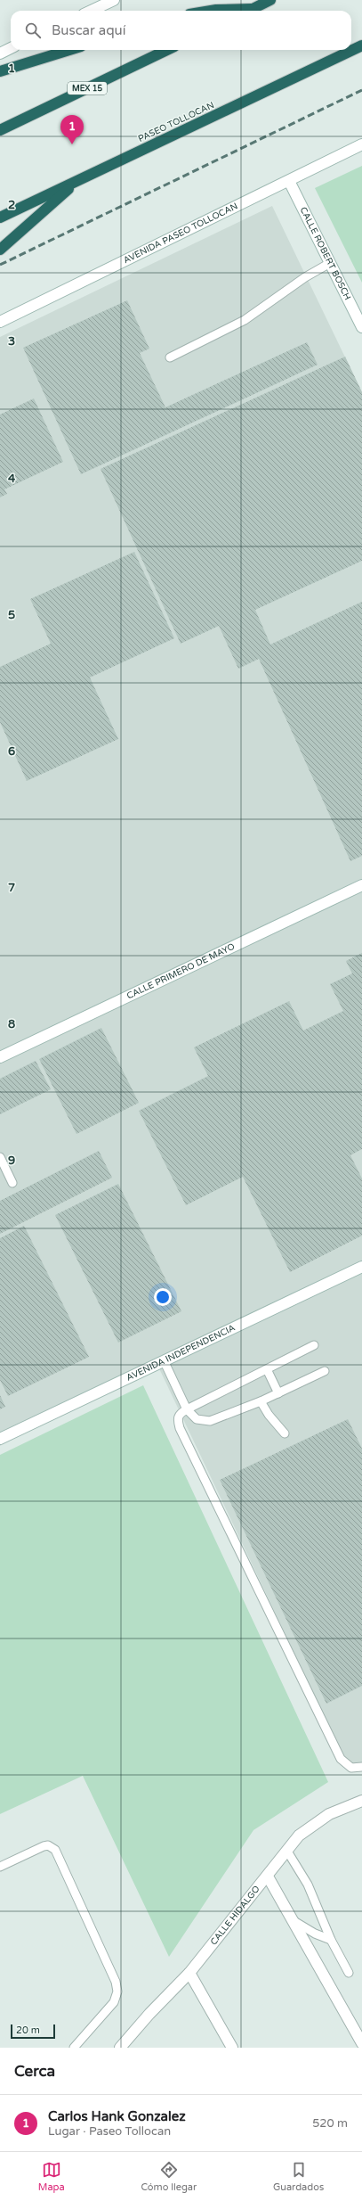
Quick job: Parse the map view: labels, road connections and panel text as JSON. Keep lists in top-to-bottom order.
{
  "streets": {
    "highway": ["MEX 15", "PASEO TOLLOCAN"],
    "main road": [
      "AVENIDA PASEO TOLLOCAN",
      "CALLE ROBERT BOSCH",
      "CALLE PRIMERO DE MAYO",
      "AVENIDA INDEPENDENCIA",
      "CALLE HIDALGO"
    ]
  },
  "crossings": [
    ["AVENIDA PASEO TOLLOCAN", "CALLE ROBERT BOSCH"]
  ],
  "scale_bar": "20 m",
  "page": {
    "search": "Buscar aquí",
    "pins": "1",
    "scale": "20 m",
    "heading": "Cerca",
    "list": [
      {
        "mark": "1",
        "name": "Carlos Hank Gonzalez",
        "note": "Lugar · Paseo Tollocan",
        "value": "520 m"
      }
    ],
    "nav": ["Mapa", "Cómo llegar", "Guardados"]
  },
  "grid": {
    "rows": [
      "1",
      "2",
      "3",
      "4",
      "5",
      "6",
      "7",
      "8",
      "9"
    ]
  }
}
